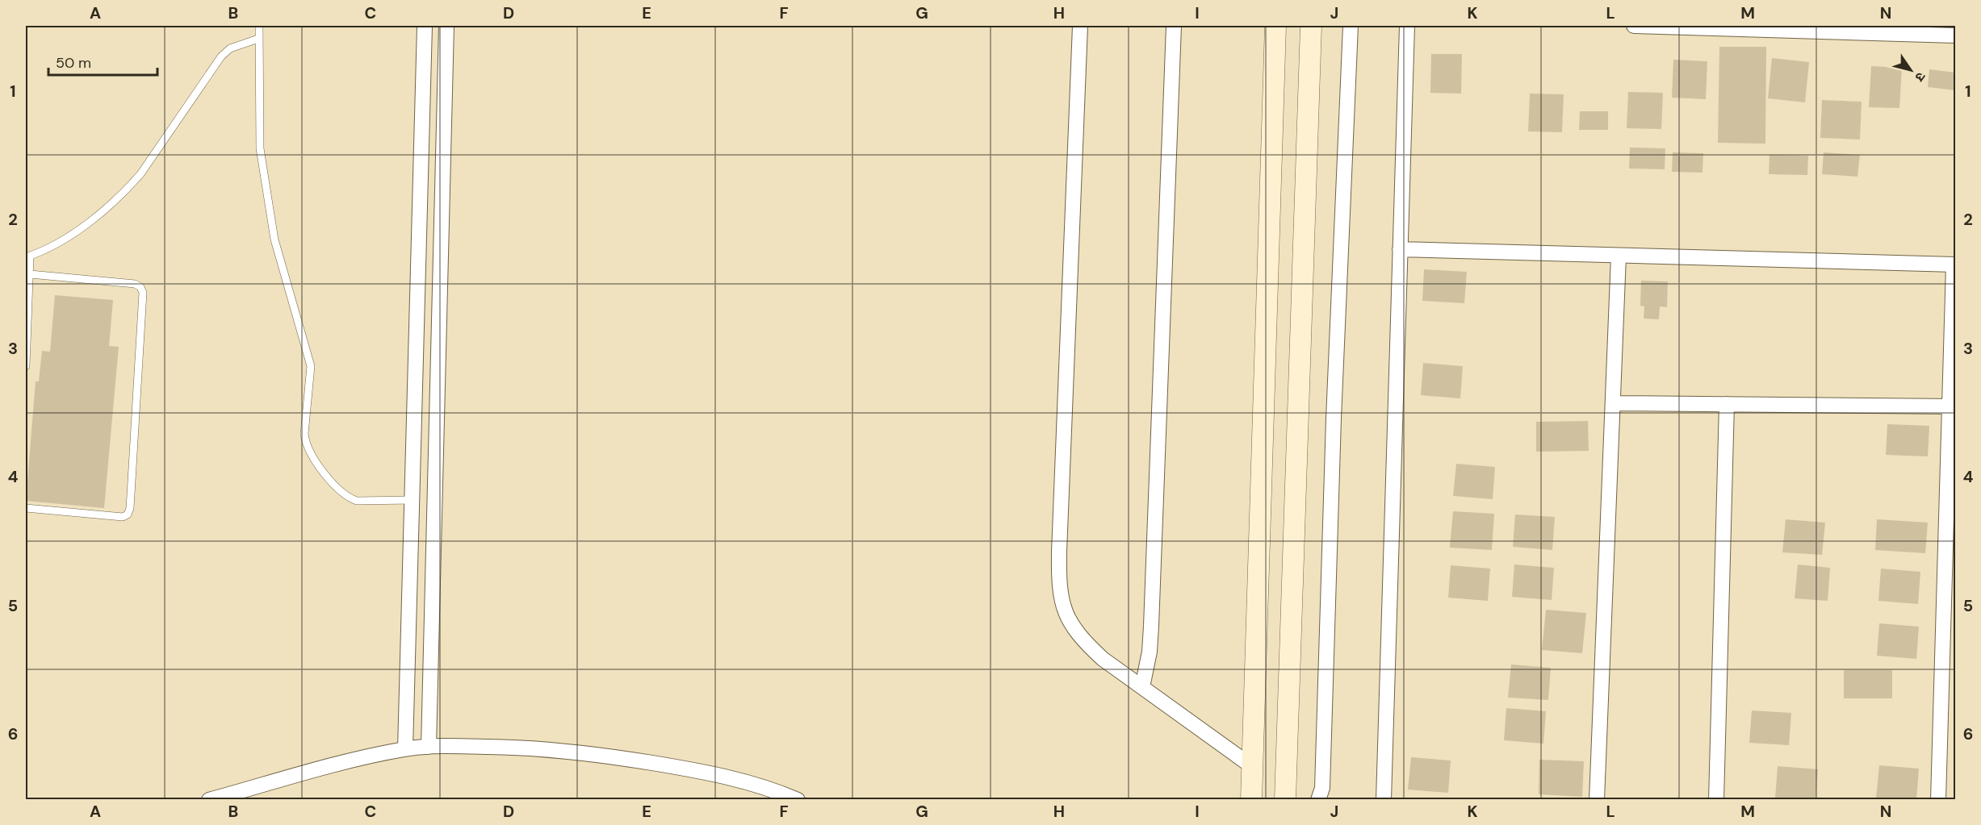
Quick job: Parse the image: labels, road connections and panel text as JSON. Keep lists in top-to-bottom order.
{
  "scale_bar": "50 m",
  "north": "bottom right",
  "grid": {
    "columns": [
      "A",
      "B",
      "C",
      "D",
      "E",
      "F",
      "G",
      "H",
      "I",
      "J",
      "K",
      "L",
      "M",
      "N"
    ],
    "rows": [
      "1",
      "2",
      "3",
      "4",
      "5",
      "6"
    ]
  }
}
